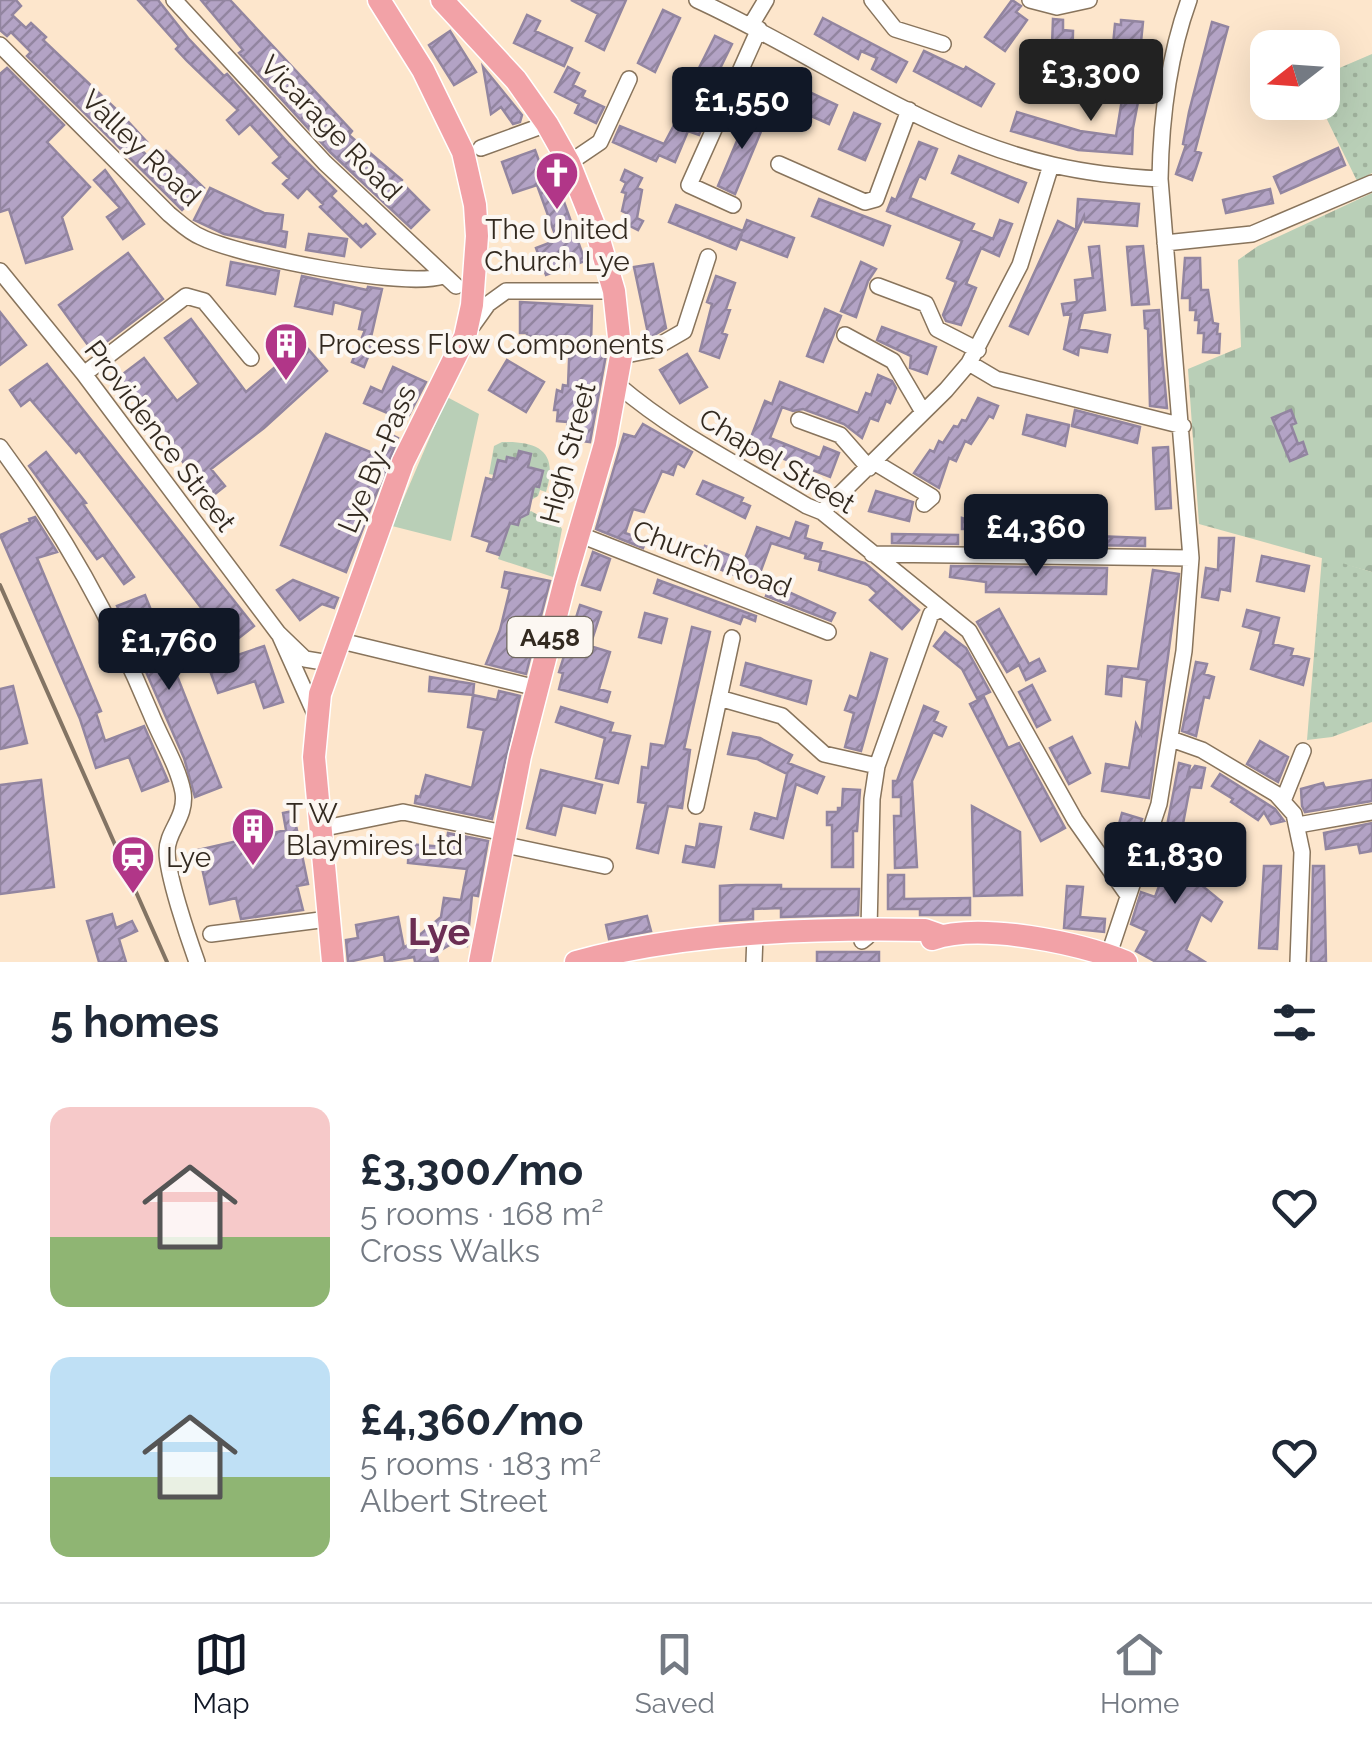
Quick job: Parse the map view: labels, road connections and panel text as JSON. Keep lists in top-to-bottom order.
{
  "streets": {
    "highway": ["High Street", "Lye By-Pass", "A458"],
    "street": [
      "Vicarage Road",
      "Valley Road",
      "Providence Street",
      "Chapel Street",
      "Church Road"
    ]
  },
  "crossings": [
    ["Vicarage Road", "Valley Road"],
    ["Providence Street", "Lye By-Pass"],
    ["High Street", "Chapel Street"],
    ["High Street", "Church Road"]
  ],
  "districts": ["Lye"],
  "places": {
    "church": ["The United Church Lye"],
    "building": ["Process Flow Components", "T W Blaymires Ltd"],
    "station": ["Lye"]
  },
  "north": "left",
  "page": {
    "price": [
      "£3,300",
      "£1,550",
      "£4,360",
      "£1,760",
      "£1,830"
    ],
    "heading": "5 homes",
    "list": [
      {
        "name": "£3,300/mo",
        "note": "5 rooms · 168 m² · Cross Walks"
      },
      {
        "name": "£4,360/mo",
        "note": "5 rooms · 183 m² · Albert Street"
      }
    ],
    "tabs": ["Map", "Saved", "Home"]
  }
}
